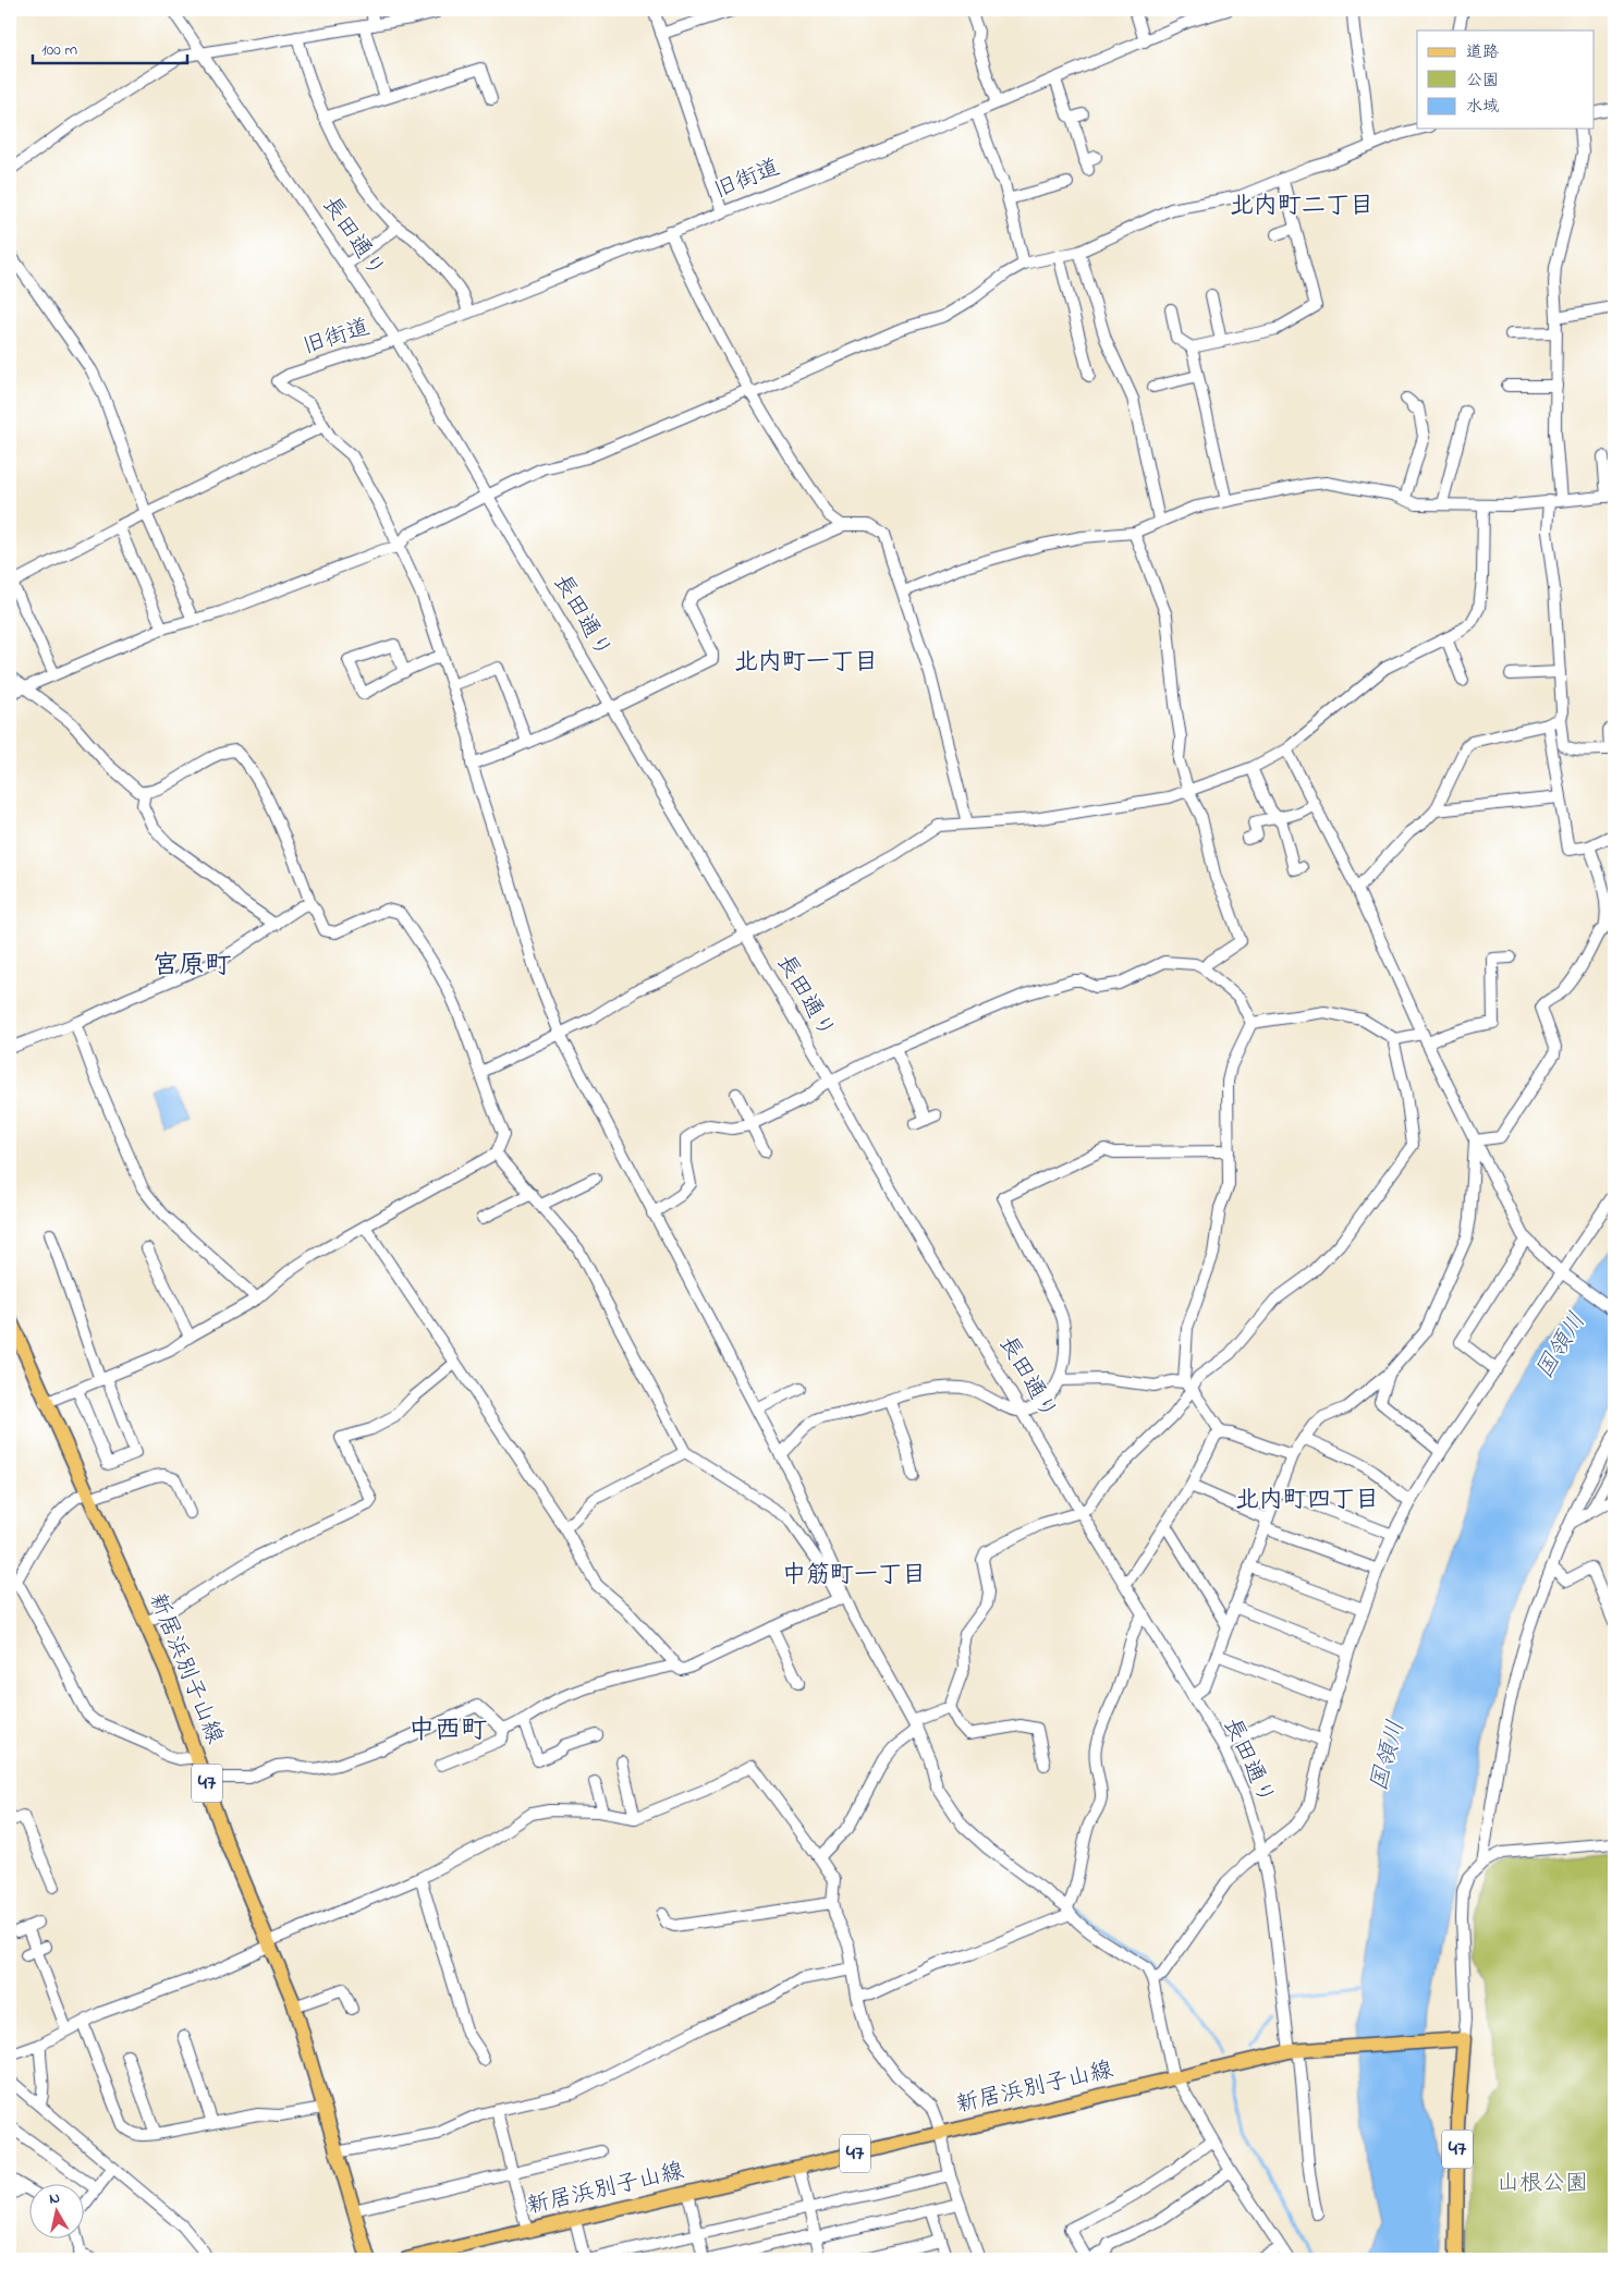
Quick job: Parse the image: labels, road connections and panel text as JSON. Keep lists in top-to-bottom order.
{
  "streets": {
    "main road": ["新居浜別子山線", "47"],
    "street": ["旧街道", "長田通り"]
  },
  "crossings": [
    ["旧街道", "長田通り"],
    ["長田通り", "新居浜別子山線"],
    ["新居浜別子山線", "47"]
  ],
  "districts": [
    "北内町二丁目",
    "北内町一丁目",
    "宮原町",
    "北内町四丁目",
    "中筋町一丁目",
    "中西町"
  ],
  "water": ["国領川"],
  "parks": ["山根公園"],
  "legend": ["道路", "公園", "水域"],
  "scale_bar": "100 m",
  "north": "top"
}
